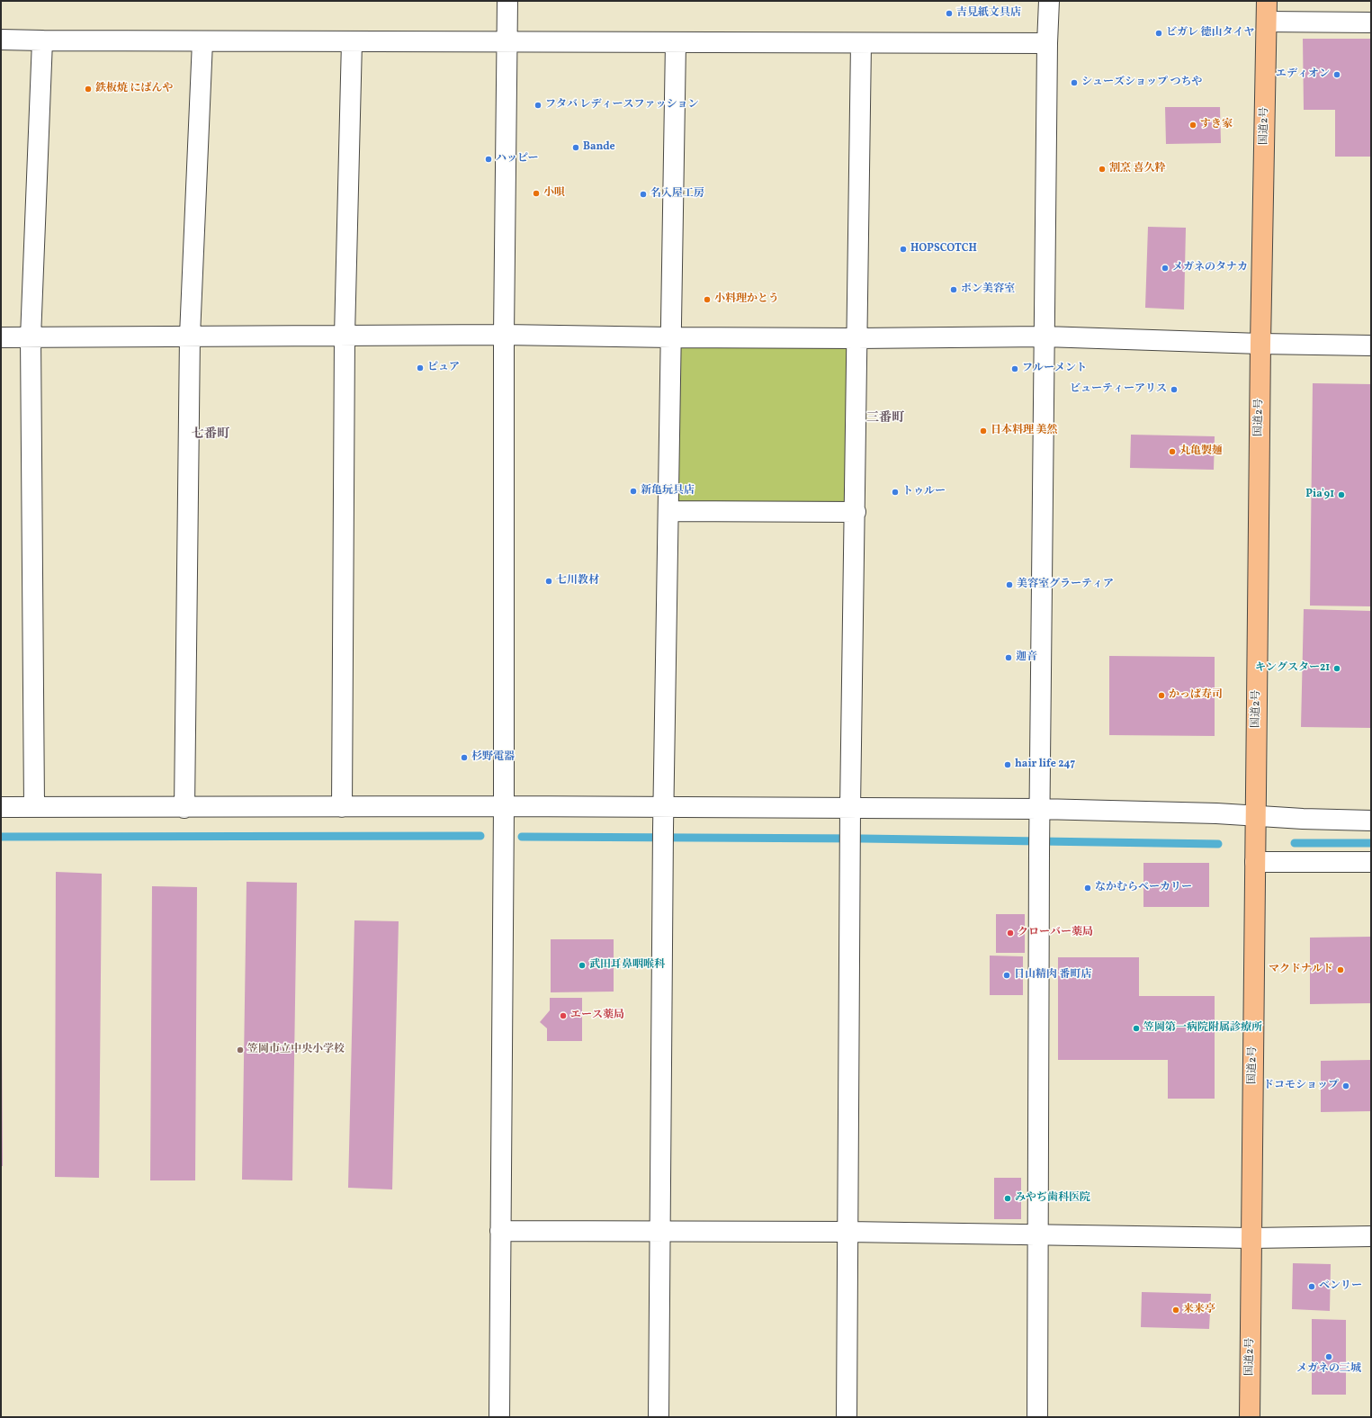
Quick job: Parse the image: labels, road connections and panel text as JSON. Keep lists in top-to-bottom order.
{
  "streets": {
    "highway": ["国道2号"]
  },
  "districts": ["三番町", "七番町"],
  "places": [
    "吉見紙文具店",
    "ビガレ 徳山タイヤ",
    "エディオン",
    "シューズショップ つちや",
    "鉄板焼 にばんや",
    "フタバ レディースファッション",
    "すき家",
    "Bande",
    "ハッピー",
    "割烹 喜久粋",
    "小唄",
    "名入屋工房",
    "HOPSCOTCH",
    "メガネのタナカ",
    "ボン美容室",
    "小料理かとう",
    "ピュア",
    "フルーメント",
    "ビューティーアリス",
    "日本料理 美然",
    "丸亀製麺",
    "新亀玩具店",
    "トゥルー",
    "Pia'91",
    "七川教材",
    "美容室グラーティア",
    "迦音",
    "キングスター21",
    "かっぱ寿司",
    "杉野電器",
    "hair life 247",
    "なかむらベーカリー",
    "クローバー薬局",
    "武田耳鼻咽喉科",
    "マクドナルド",
    "日山精肉 番町店",
    "エース薬局",
    "笠岡第一病院附属診療所",
    "笠岡市立中央小学校",
    "ドコモショップ",
    "みやぢ歯科医院",
    "ベンリー",
    "来来亭",
    "メガネの三城"
  ]
}
